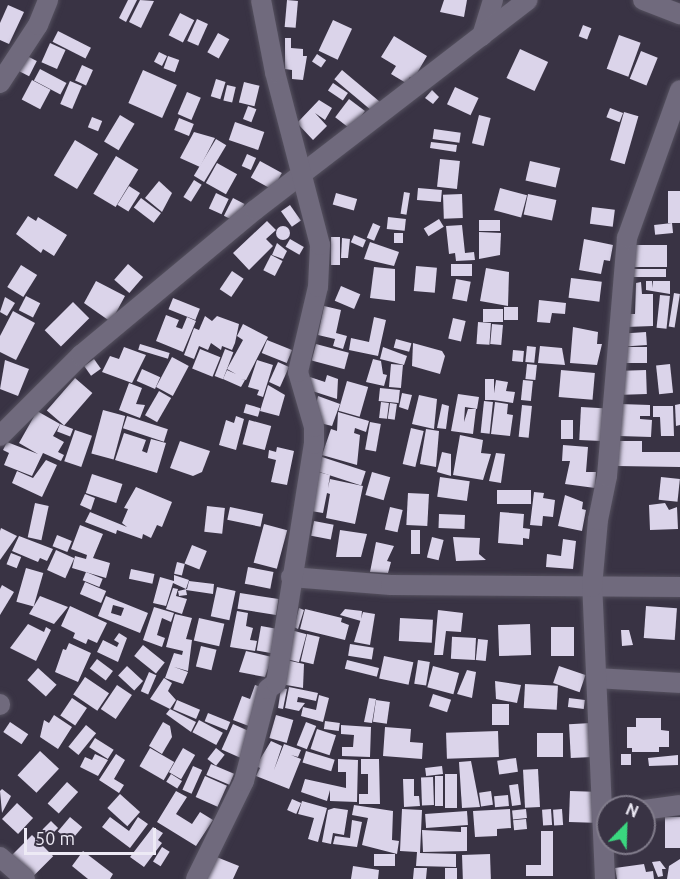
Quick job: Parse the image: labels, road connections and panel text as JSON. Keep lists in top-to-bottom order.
{
  "scale_bar": "50 m",
  "north": "top right"
}
